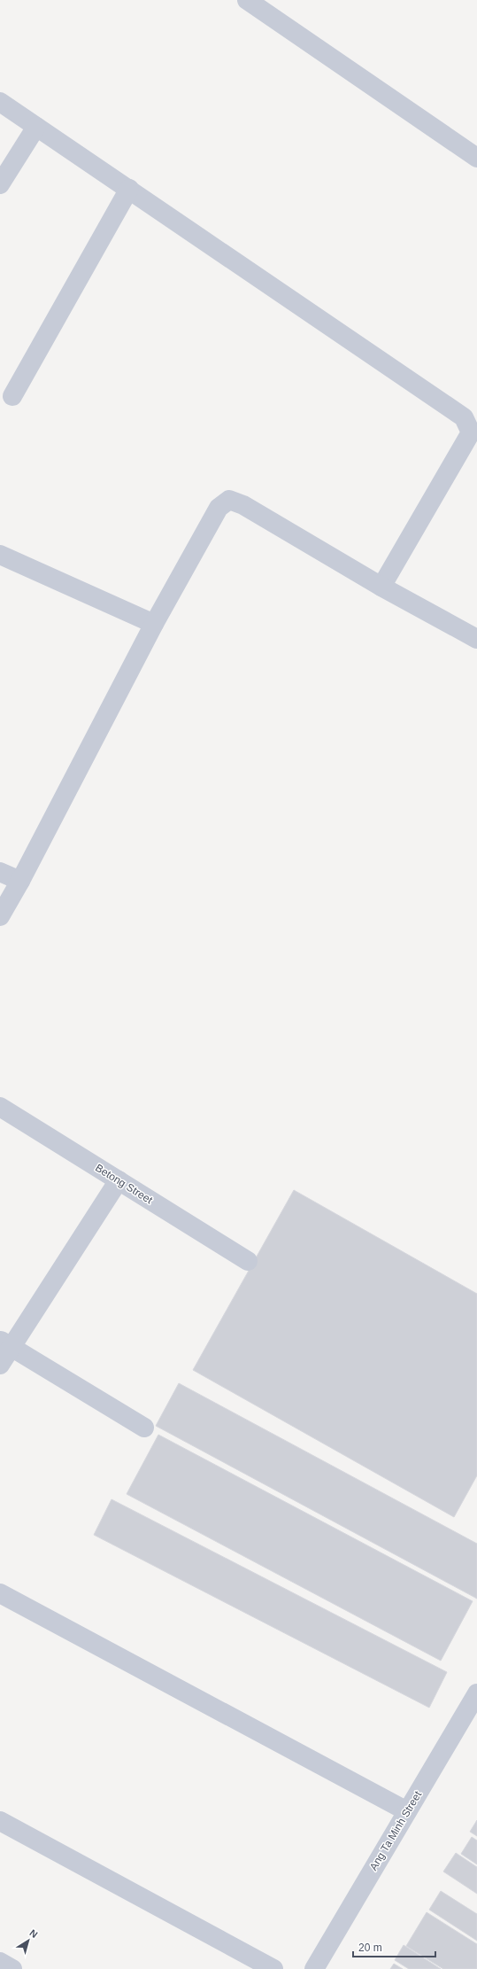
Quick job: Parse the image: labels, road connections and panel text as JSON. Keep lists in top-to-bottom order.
{
  "streets": {
    "street": ["Betong Street", "Ang Ta Minh Street"]
  },
  "scale_bar": "20 m",
  "north": "top right"
}
